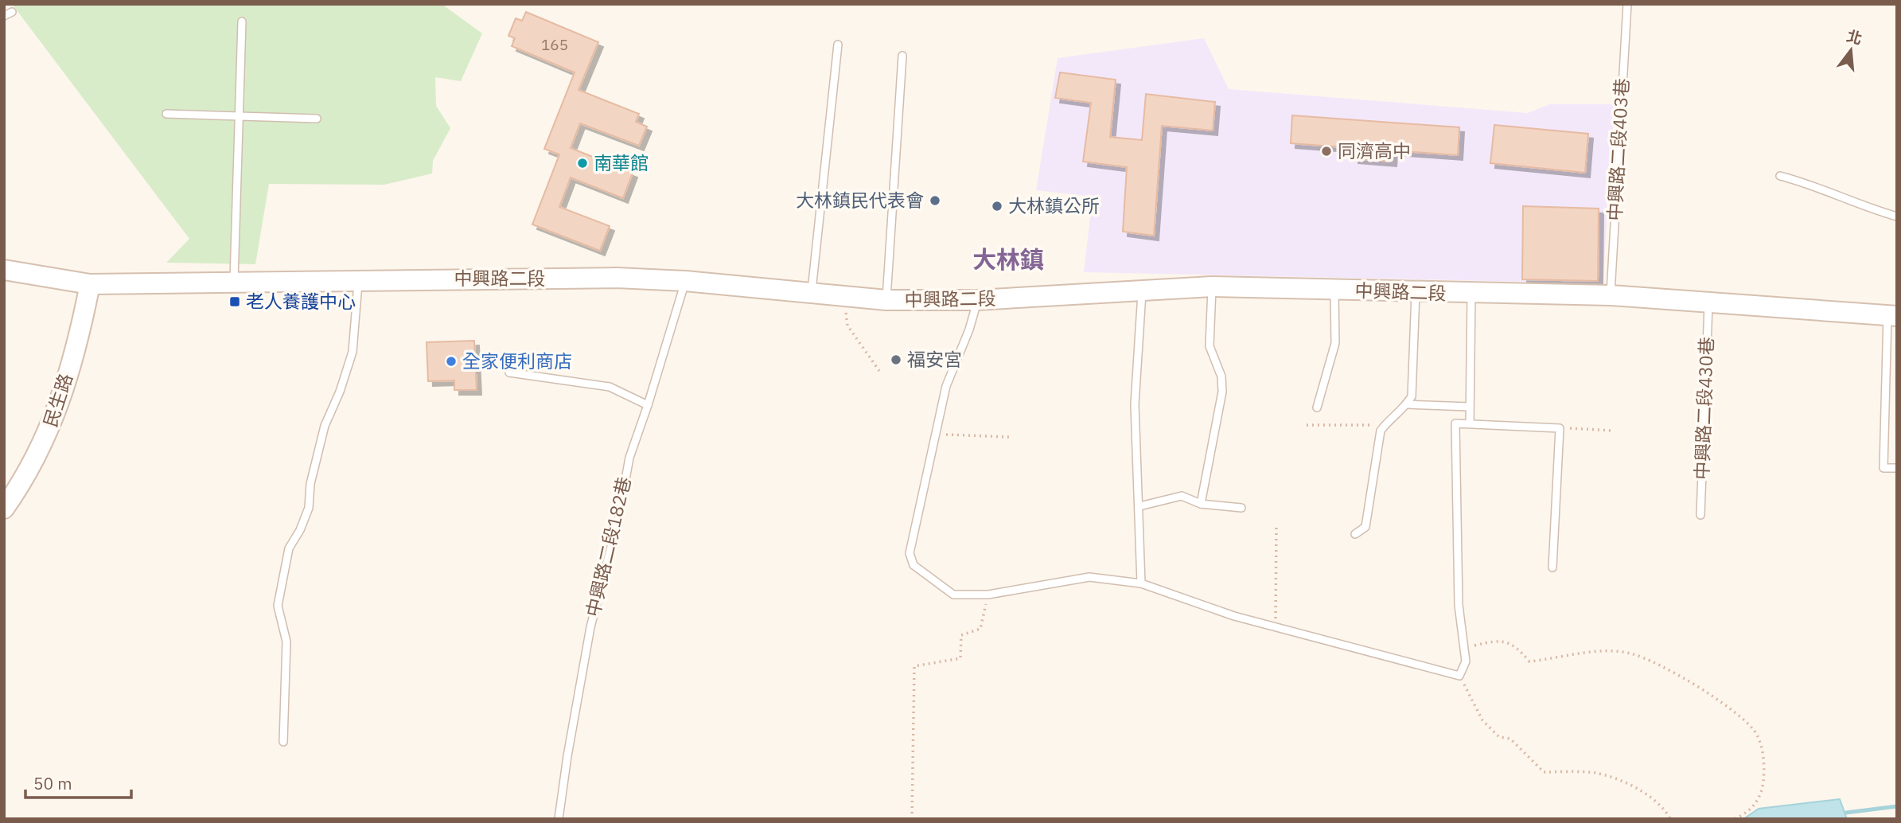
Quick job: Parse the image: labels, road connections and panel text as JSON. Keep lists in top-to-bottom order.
{
  "streets": {
    "main road": ["中興路二段", "民生路"],
    "lane": ["中興路二段403巷", "中興路二段430巷", "中興路二段182巷"]
  },
  "crossings": [
    ["中興路二段403巷", "中興路二段"],
    ["中興路二段", "民生路"],
    ["中興路二段", "中興路二段430巷"],
    ["中興路二段", "中興路二段182巷"]
  ],
  "districts": ["大林鎮"],
  "places": {
    "other": [
      "同濟高中",
      "南華館",
      "大林鎮民代表會",
      "大林鎮公所",
      "福安宮",
      "全家便利商店"
    ],
    "transit": ["老人養護中心"]
  },
  "house_numbers": ["165"],
  "scale_bar": "50 m",
  "north": "top"
}
